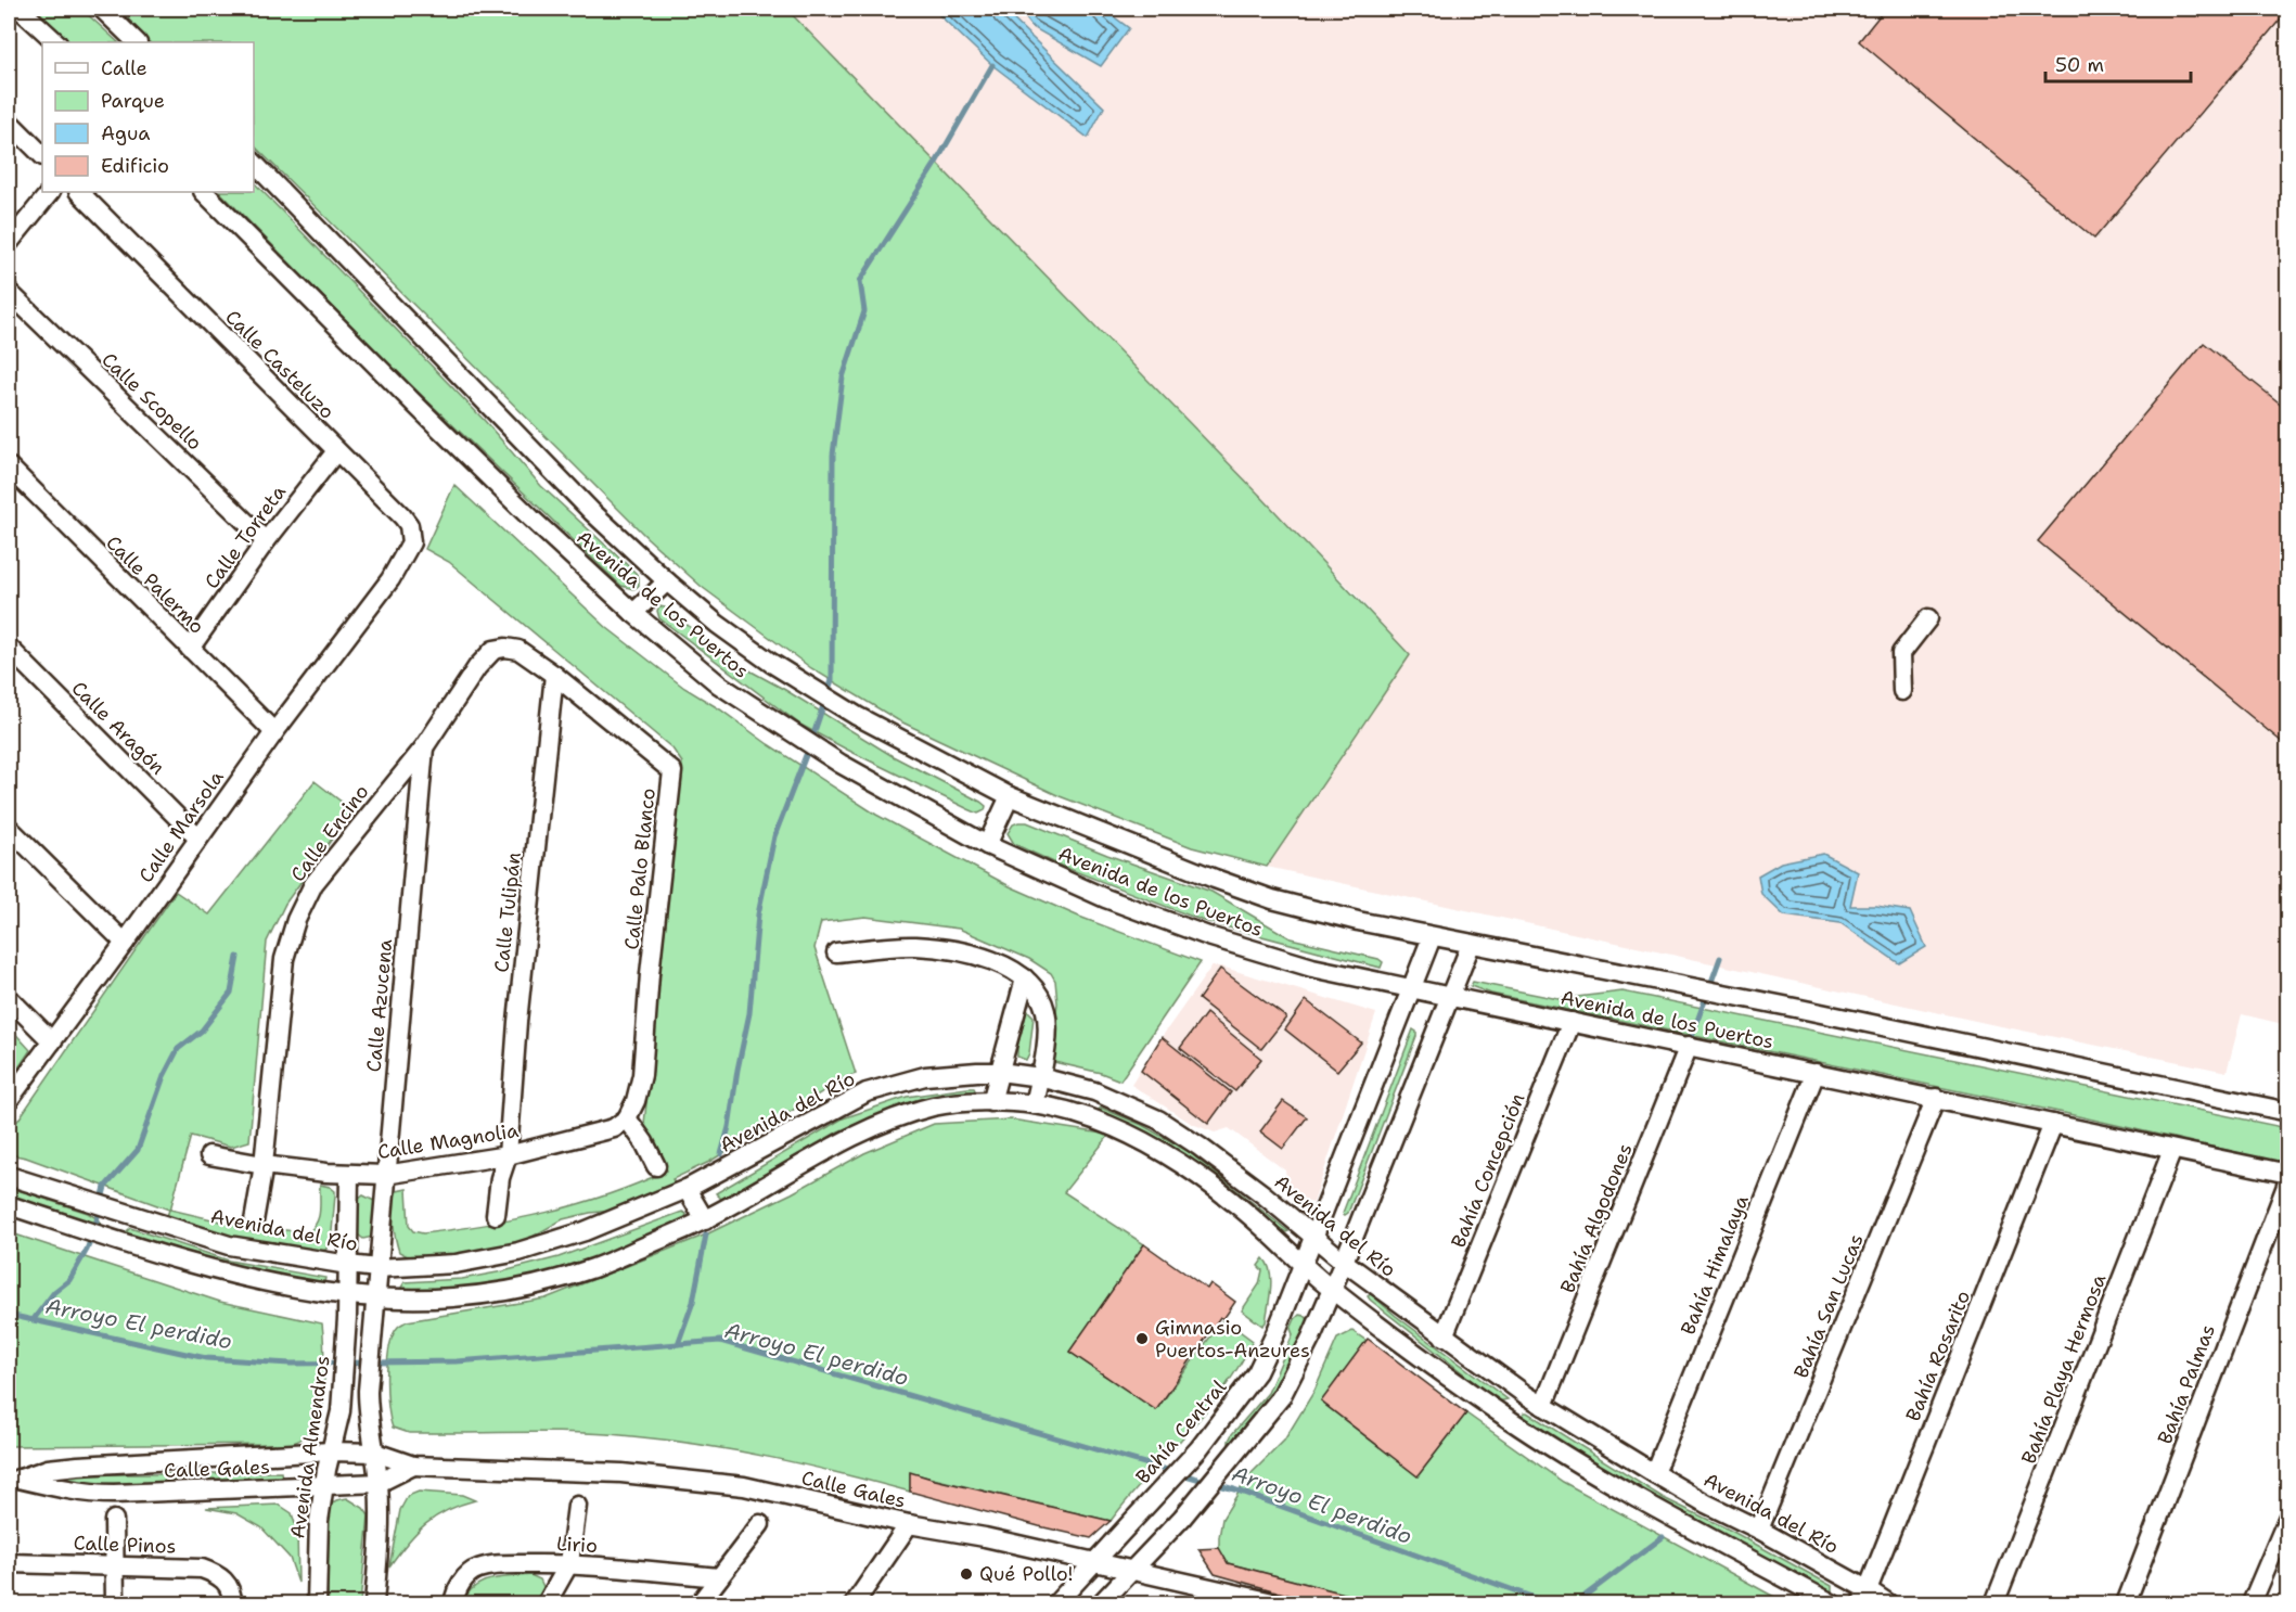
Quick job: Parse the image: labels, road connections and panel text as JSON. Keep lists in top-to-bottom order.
{
  "streets": {
    "street": [
      "Calle Casteluzo",
      "Calle Scopello",
      "Calle Torreta",
      "Calle Palermo",
      "Avenida de los Puertos",
      "Calle Aragón",
      "Calle Marsola",
      "Calle Encino",
      "Calle Palo Blanco",
      "Calle Tulipán",
      "Calle Azucena",
      "Avenida del Río",
      "Calle Magnolia",
      "Bahía Concepción",
      "Bahía Algodones",
      "Bahía Himalaya",
      "Bahía San Lucas",
      "Bahía Rosarito",
      "Bahía Playa Hermosa",
      "Bahía Palmas",
      "Bahía Central",
      "Avenida Almendros",
      "Calle Gales",
      "Calle Pinos",
      "Lirio"
    ]
  },
  "crossings": [
    ["Calle Casteluzo", "Calle Torreta"],
    ["Calle Casteluzo", "Calle Marsola"],
    ["Calle Scopello", "Calle Torreta"],
    ["Calle Torreta", "Calle Palermo"],
    ["Calle Palermo", "Calle Marsola"],
    ["Avenida de los Puertos", "Bahía Concepción"],
    ["Avenida de los Puertos", "Bahía Algodones"],
    ["Avenida de los Puertos", "Bahía Himalaya"],
    ["Avenida de los Puertos", "Bahía San Lucas"],
    ["Avenida de los Puertos", "Bahía Rosarito"],
    ["Avenida de los Puertos", "Bahía Playa Hermosa"],
    ["Avenida de los Puertos", "Bahía Central"],
    ["Calle Aragón", "Calle Marsola"],
    ["Calle Encino", "Calle Palo Blanco"],
    ["Calle Encino", "Calle Azucena"],
    ["Calle Encino", "Calle Magnolia"],
    ["Calle Palo Blanco", "Calle Tulipán"],
    ["Calle Palo Blanco", "Calle Magnolia"],
    ["Calle Tulipán", "Calle Magnolia"],
    ["Calle Azucena", "Avenida del Río"],
    ["Calle Azucena", "Calle Magnolia"],
    ["Avenida del Río", "Bahía Concepción"],
    ["Avenida del Río", "Bahía Algodones"],
    ["Avenida del Río", "Bahía Himalaya"],
    ["Avenida del Río", "Bahía San Lucas"],
    ["Avenida del Río", "Bahía Rosarito"],
    ["Avenida del Río", "Bahía Central"],
    ["Avenida del Río", "Avenida Almendros"],
    ["Bahía Central", "Calle Gales"],
    ["Avenida Almendros", "Calle Gales"]
  ],
  "water": ["Arroyo El perdido"],
  "places": ["Gimnasio Puertos-Anzures", "Qué Pollo!"],
  "legend": [
    "Calle",
    "Parque",
    "Agua",
    "Edificio"
  ],
  "scale_bar": "50 m"
}
